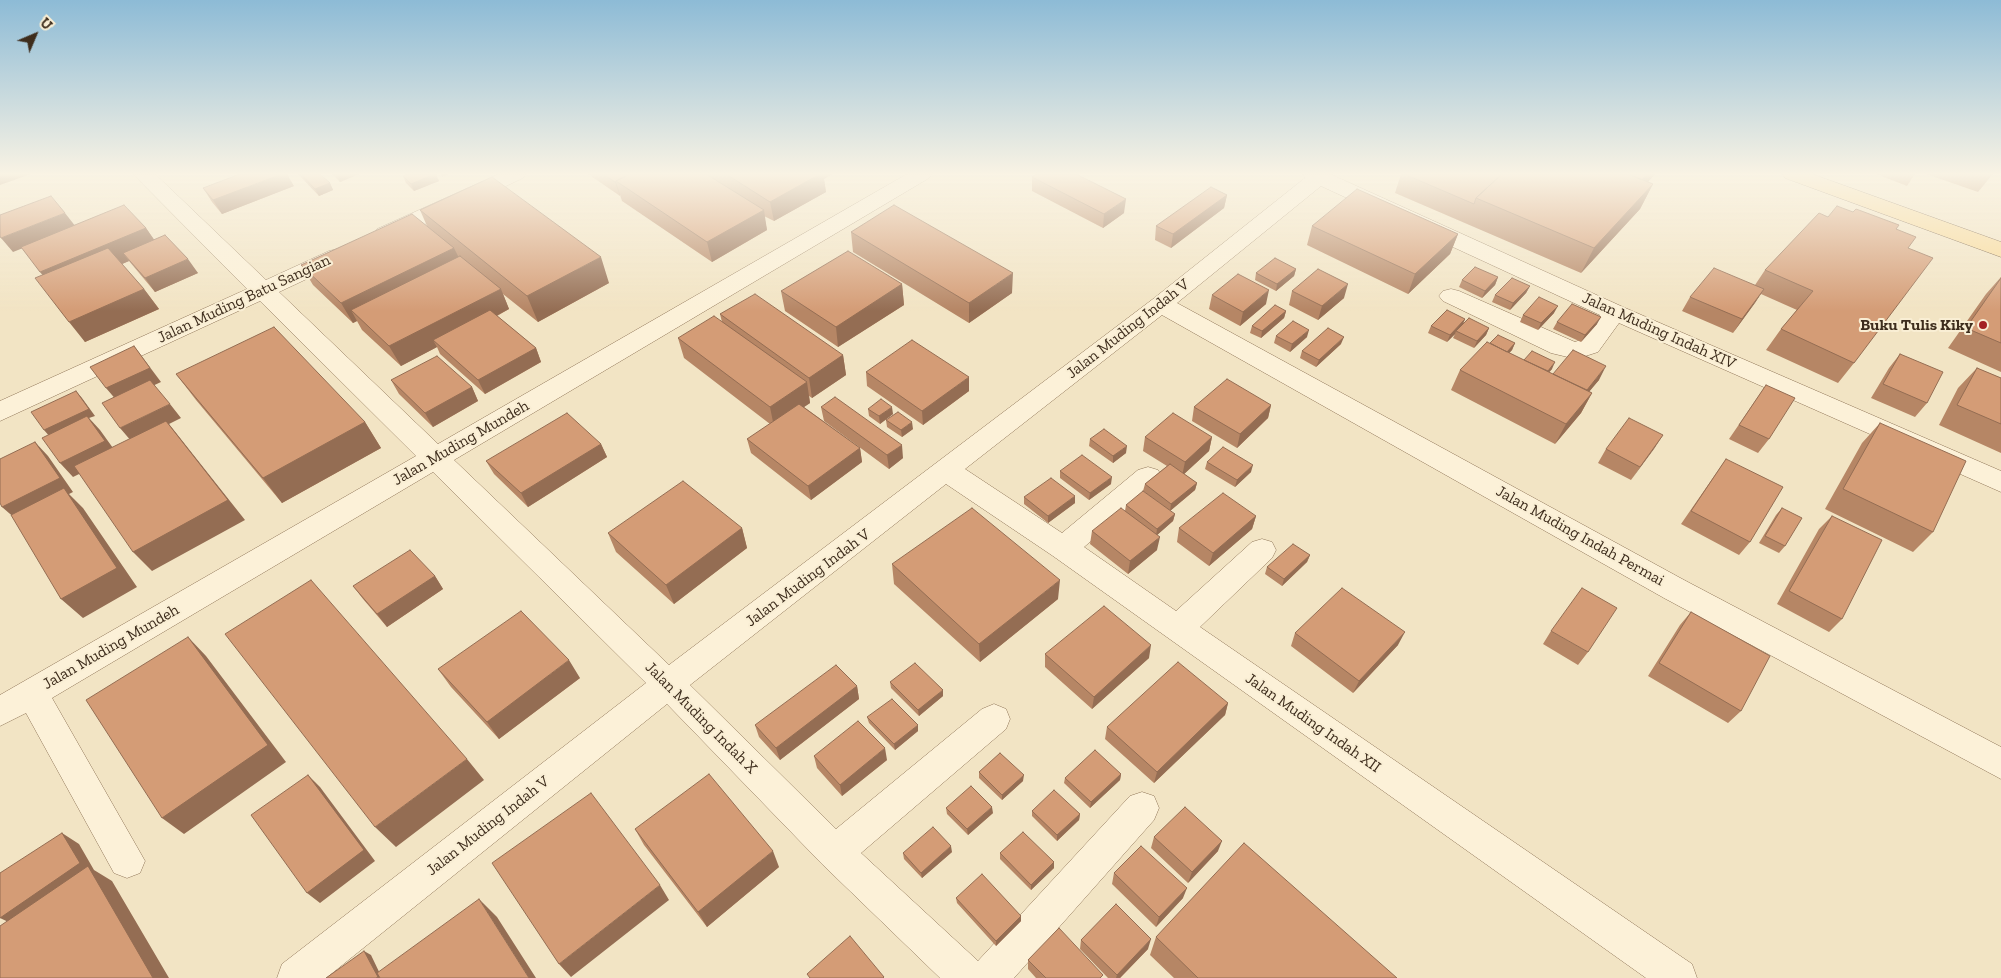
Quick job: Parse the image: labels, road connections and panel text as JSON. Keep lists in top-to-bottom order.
{
  "streets": {
    "street": [
      "Jalan Muding Batu Sangian",
      "Jalan Muding Indah V",
      "Jalan Muding Indah XIV",
      "Jalan Muding Mundeh",
      "Jalan Muding Indah Permai",
      "Jalan Muding Indah X",
      "Jalan Muding Indah XII"
    ]
  },
  "crossings": [
    ["Jalan Muding Batu Sangian", "Jalan Muding Indah X"],
    ["Jalan Muding Indah V", "Jalan Muding Indah Permai"],
    ["Jalan Muding Indah V", "Jalan Muding Indah X"],
    ["Jalan Muding Indah V", "Jalan Muding Indah XII"],
    ["Jalan Muding Mundeh", "Jalan Muding Indah X"]
  ],
  "places": ["Buku Tulis Kiky"],
  "north": "top right"
}
